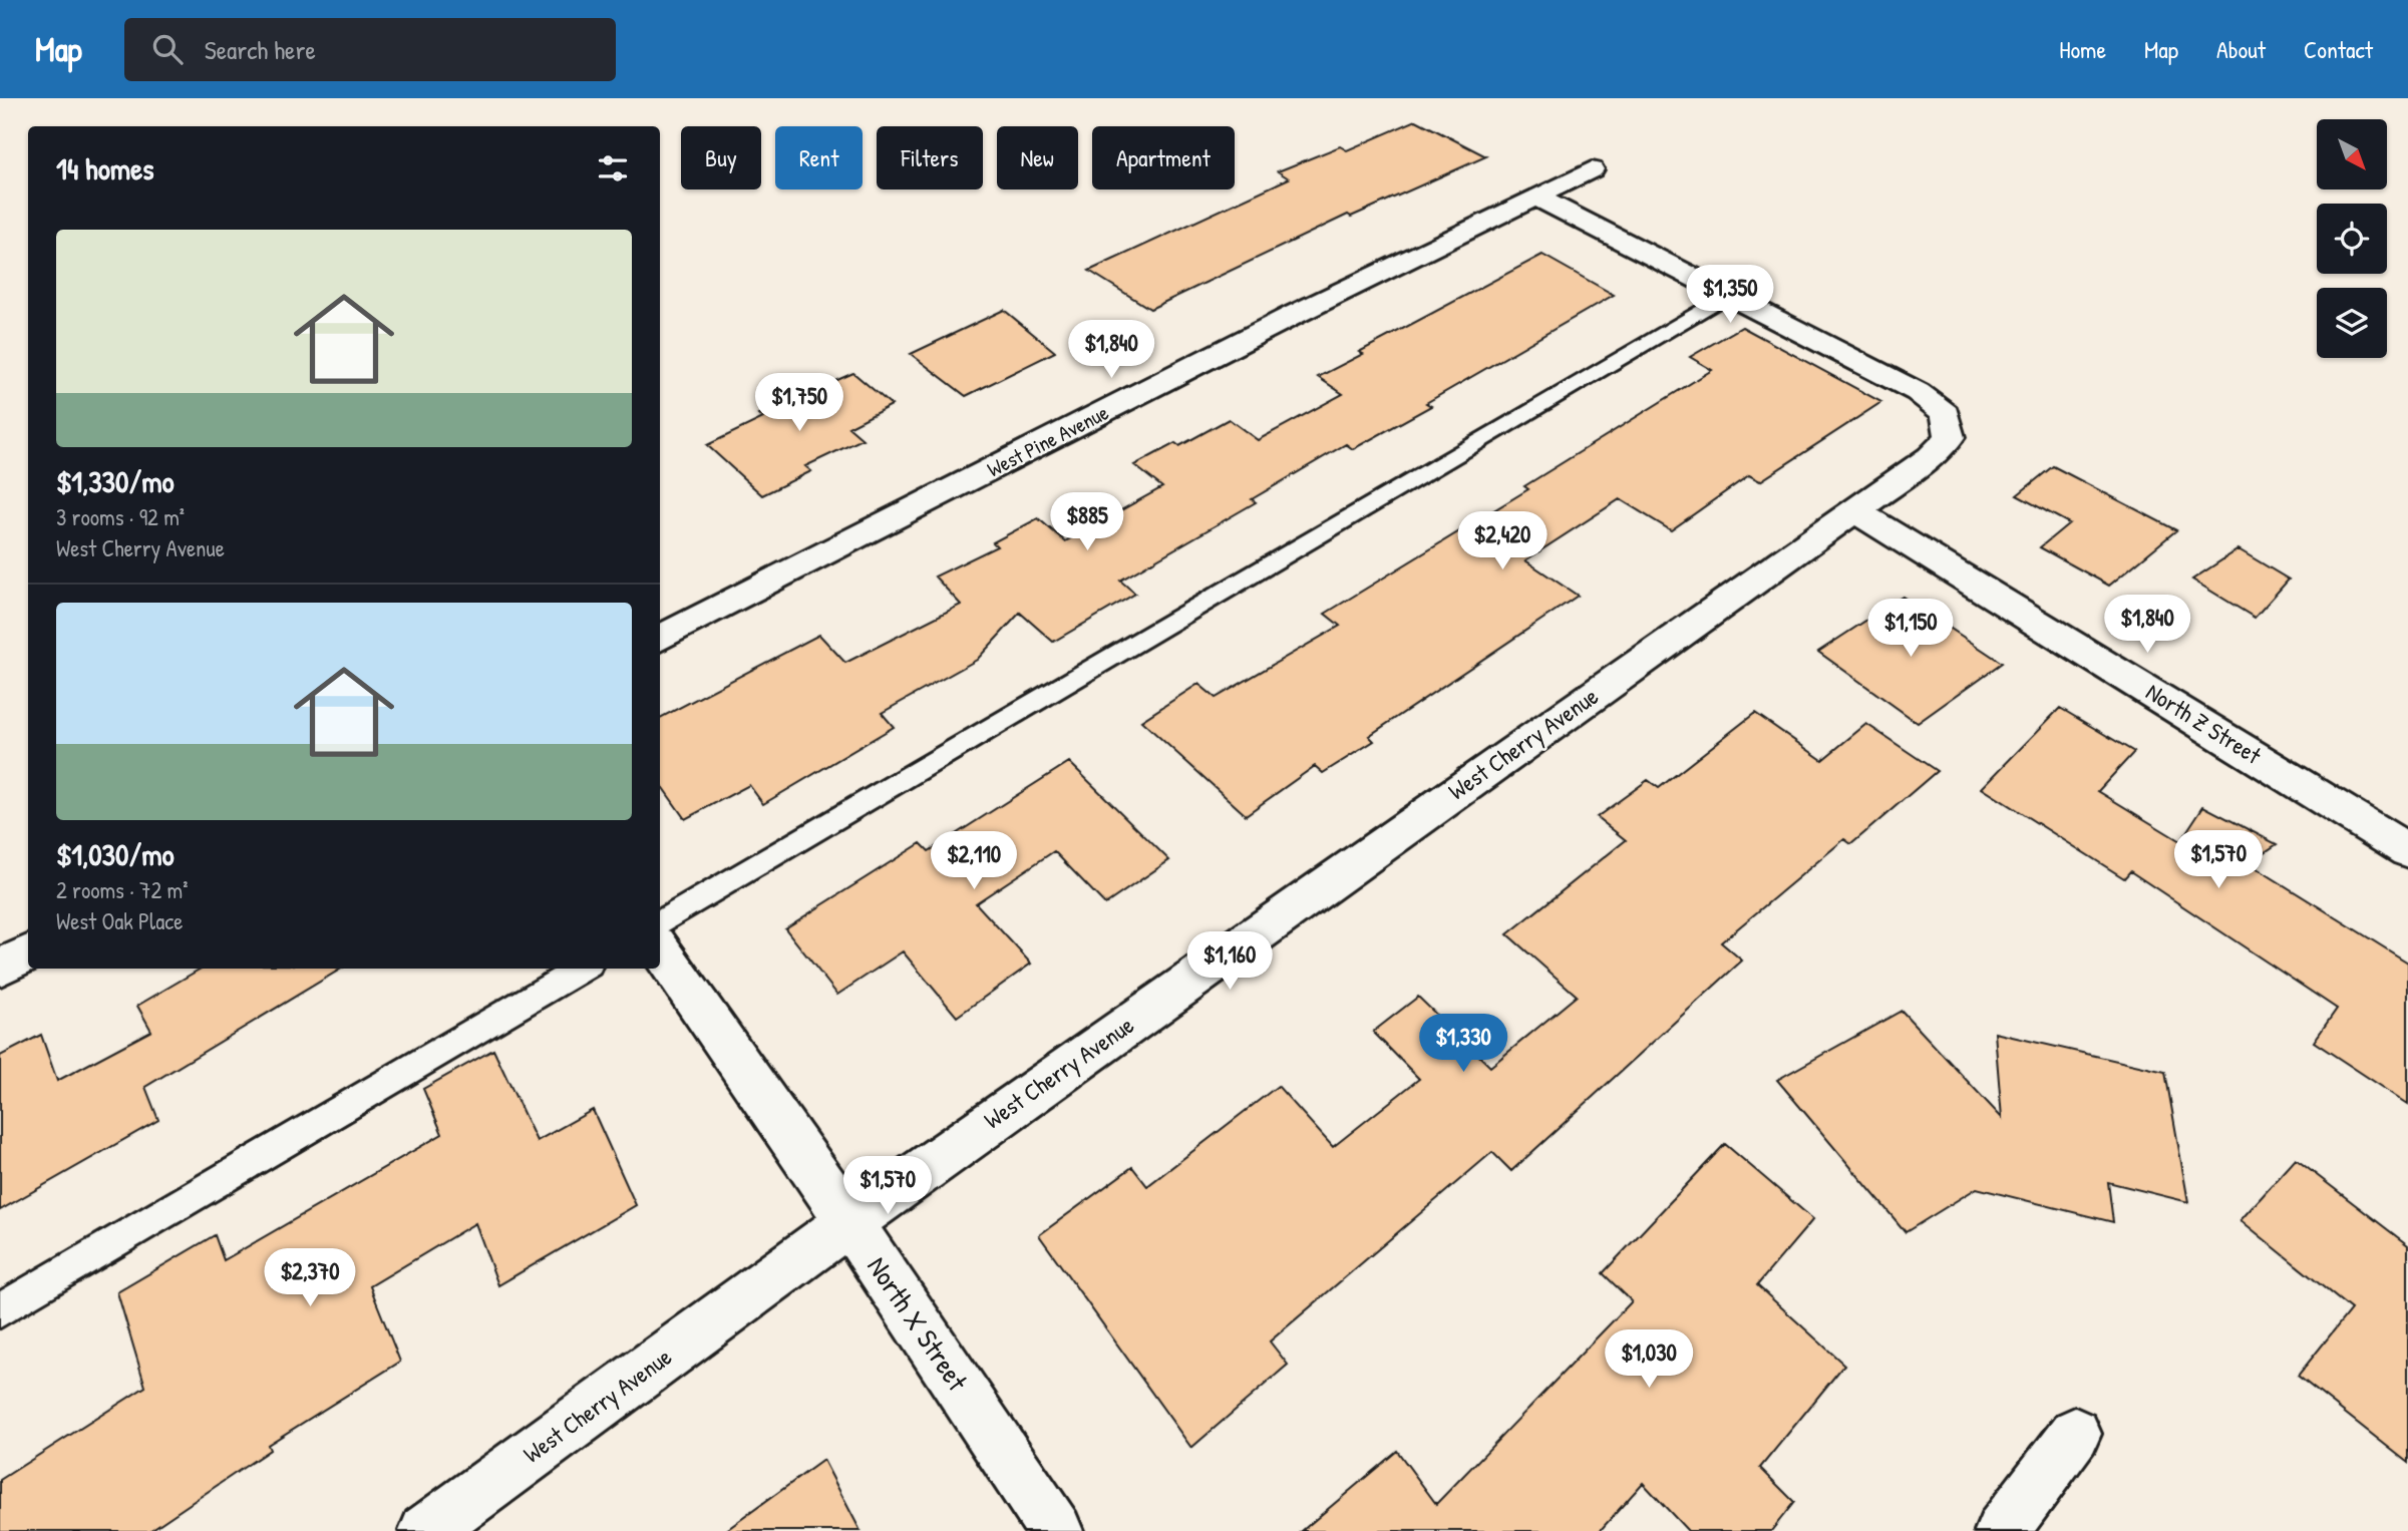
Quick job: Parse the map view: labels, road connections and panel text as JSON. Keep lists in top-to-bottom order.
{
  "streets": {
    "street": [
      "West Pine Avenue",
      "North Z Street",
      "West Cherry Avenue",
      "North X Street"
    ]
  },
  "crossings": [
    ["North Z Street", "West Cherry Avenue"],
    ["West Cherry Avenue", "North X Street"]
  ],
  "north": "bottom right",
  "page": {
    "header": "Map",
    "search": "Search here",
    "nav": [
      "Home",
      "Map",
      "About",
      "Contact"
    ],
    "chip": [
      "Buy",
      "Rent",
      "Filters",
      "New",
      "Apartment"
    ],
    "heading": "14 homes",
    "list": [
      {
        "name": "$1,330/mo",
        "note": "3 rooms · 92 m² · West Cherry Avenue"
      },
      {
        "name": "$1,030/mo",
        "note": "2 rooms · 72 m² · West Oak Place"
      }
    ],
    "price": [
      "$1,350",
      "$1,840",
      "$1,750",
      "$885",
      "$2,420",
      "$1,840",
      "$1,150",
      "$1,570",
      "$2,110",
      "$1,160",
      "$1,330",
      "$1,570",
      "$2,370",
      "$1,030"
    ]
  }
}
